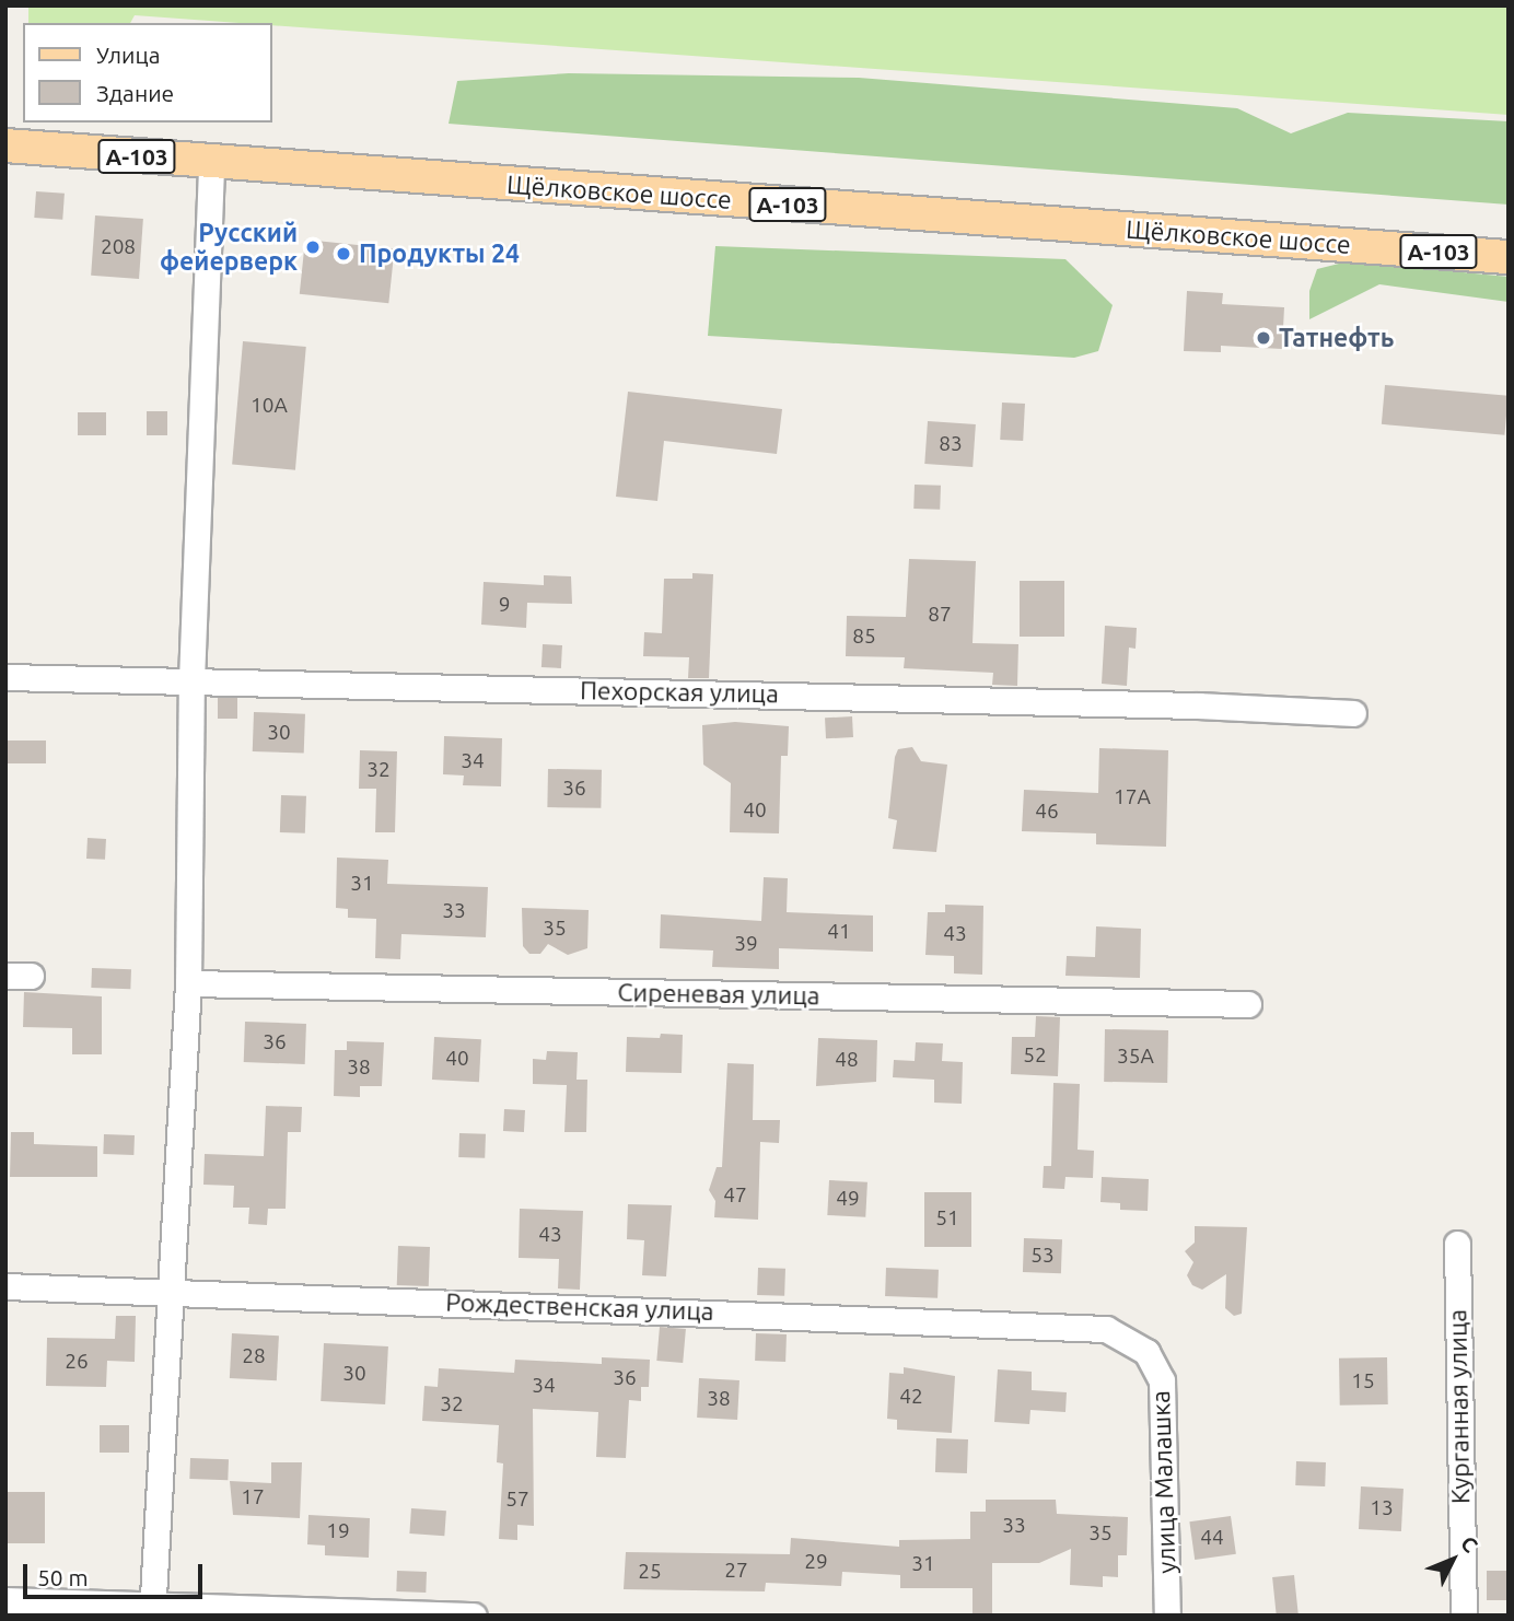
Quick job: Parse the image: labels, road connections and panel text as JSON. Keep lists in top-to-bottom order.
{
  "streets": {
    "main road": ["А-103", "Щёлковское шоссе"],
    "street": [
      "Пехорская улица",
      "Сиреневая улица",
      "Рождественская улица",
      "Курганная улица",
      "улица Малашка"
    ]
  },
  "crossings": [
    ["Рождественская улица", "улица Малашка"]
  ],
  "places": ["Русский фейерверк", "Продукты 24", "Татнефть"],
  "house_numbers": [
    "208",
    "10А",
    "83",
    "9",
    "87",
    "85",
    "30",
    "34",
    "32",
    "36",
    "17А",
    "40",
    "46",
    "31",
    "33",
    "35",
    "41",
    "43",
    "39",
    "36",
    "52",
    "35А",
    "40",
    "48",
    "38",
    "47",
    "49",
    "51",
    "43",
    "53",
    "28",
    "26",
    "30",
    "36",
    "15",
    "34",
    "42",
    "38",
    "32",
    "17",
    "57",
    "13",
    "33",
    "19",
    "35",
    "44",
    "29",
    "31",
    "27",
    "25"
  ],
  "legend": ["Улица", "Здание"],
  "scale_bar": "50 m",
  "north": "top right"
}
